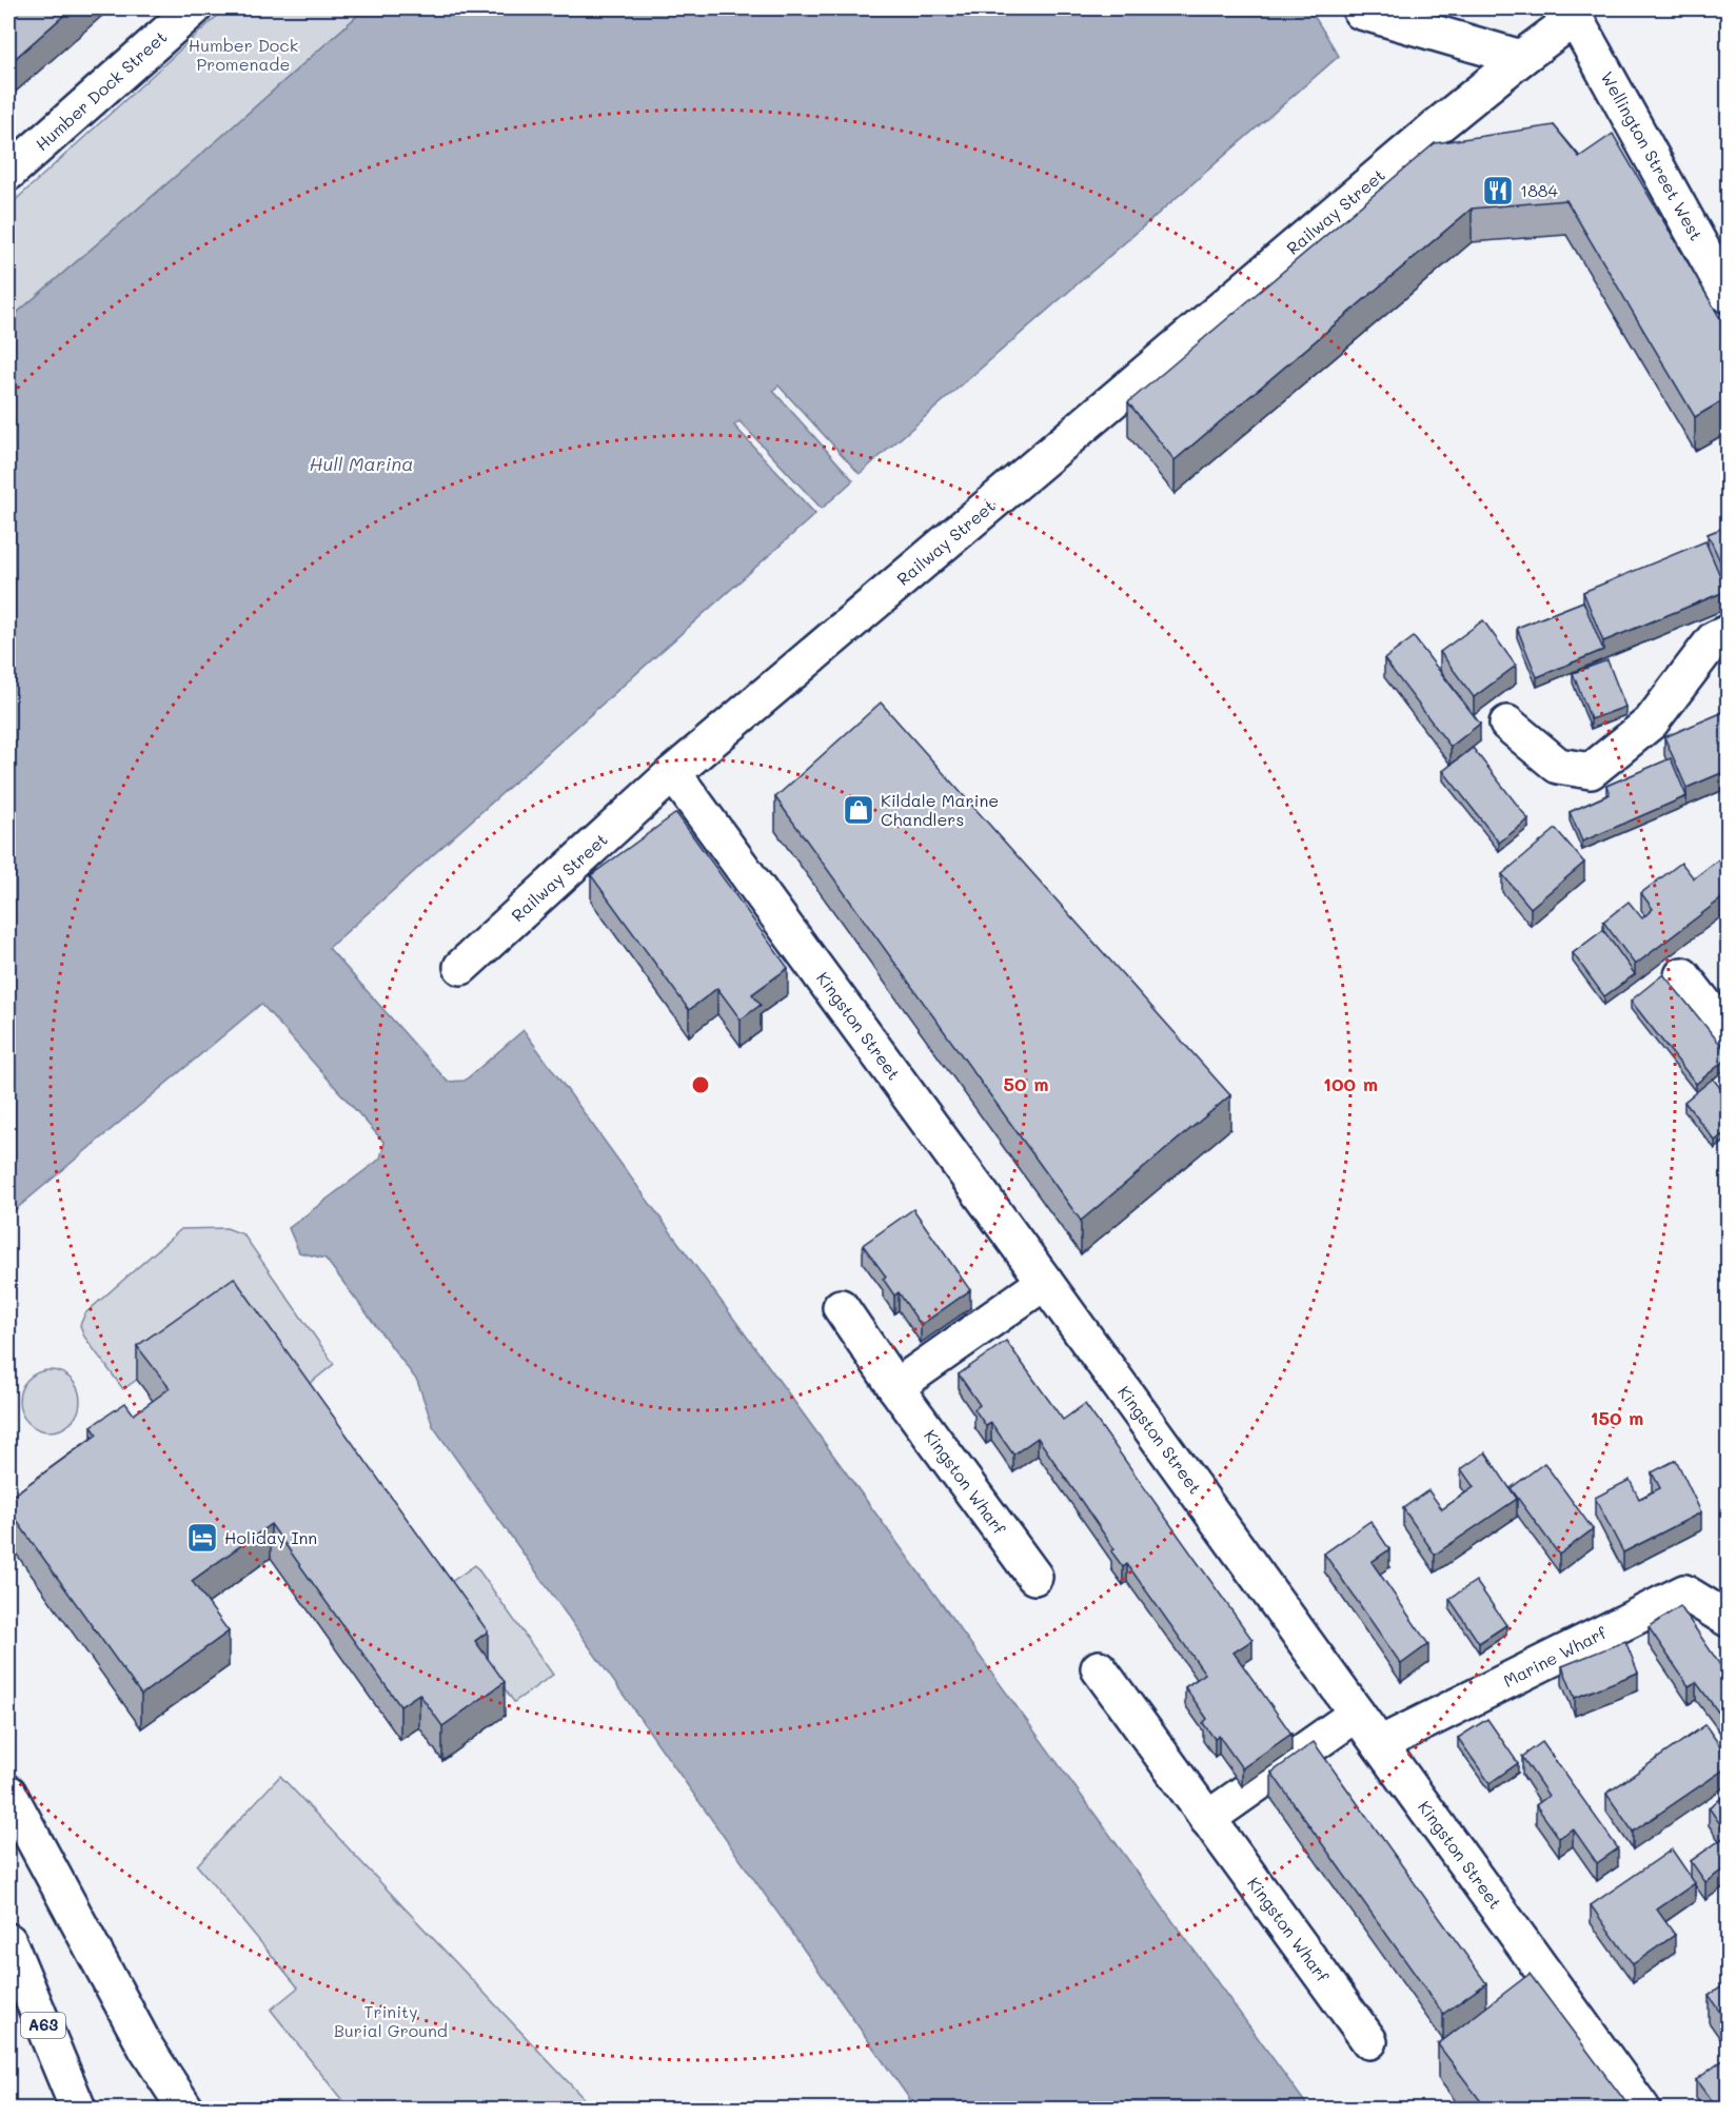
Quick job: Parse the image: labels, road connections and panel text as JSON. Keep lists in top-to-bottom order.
{
  "streets": {
    "main road": [
      "Humber Dock Street",
      "Wellington Street West",
      "Railway Street",
      "Kingston Street",
      "Kingston Wharf",
      "Marine Wharf",
      "A63"
    ]
  },
  "crossings": [
    ["Wellington Street West", "Railway Street"],
    ["Railway Street", "Kingston Street"],
    ["Kingston Street", "Marine Wharf"]
  ],
  "water": ["Hull Marina"],
  "parks": ["Humber Dock Promenade", "Trinity Burial Ground"],
  "places": {
    "restaurant": ["1884"],
    "shop": ["Kildale Marine Chandlers"],
    "hotel": ["Holiday Inn"]
  },
  "rings": ["50 m", "100 m", "150 m"]
}
